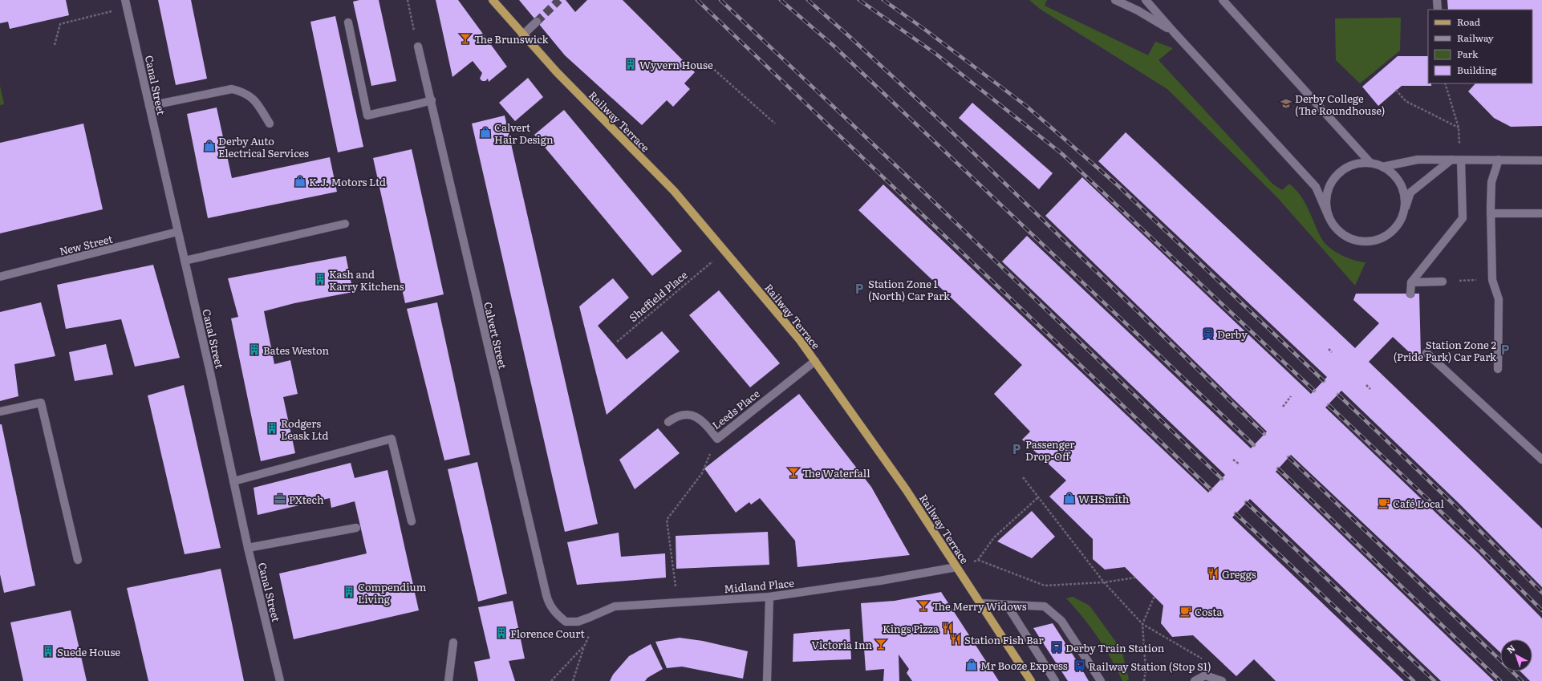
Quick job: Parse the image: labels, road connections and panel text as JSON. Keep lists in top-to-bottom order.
{
  "streets": {
    "main road": ["Railway Terrace"],
    "street": [
      "Canal Street",
      "New Street",
      "Calvert Street",
      "Leeds Place",
      "Midland Place"
    ],
    "path": ["Sheffield Place"]
  },
  "crossings": [
    ["Canal Street", "New Street"],
    ["Railway Terrace", "Leeds Place"],
    ["Railway Terrace", "Midland Place"],
    ["Calvert Street", "Midland Place"]
  ],
  "places": {
    "bar": [
      "The Brunswick",
      "The Waterfall",
      "The Merry Widows",
      "Victoria Inn"
    ],
    "building": [
      "Wyvern House",
      "Kash and Karry Kitchens",
      "Bates Weston",
      "Rodgers Leask Ltd",
      "Compendium Living",
      "Florence Court",
      "Suede House"
    ],
    "school or university": ["Derby College (The Roundhouse)"],
    "shop": [
      "Calvert Hair Design",
      "Derby Auto Electrical Services",
      "K.J. Motors Ltd",
      "WHSmith",
      "Mr Booze Express"
    ],
    "parking": ["Station Zone 1 (North) Car Park", "Station Zone 2 (Pride Park) Car Park", "Passenger Drop-Off"],
    "station": ["Derby"],
    "office": ["PXtech"],
    "cafe": ["Café Local", "Costa"],
    "restaurant": ["Greggs", "Kings Pizza", "Station Fish Bar"],
    "bus stop": ["Derby Train Station", "Railway Station (Stop S1)"]
  },
  "legend": [
    "Road",
    "Railway",
    "Park",
    "Building"
  ],
  "north": "top left"
}
